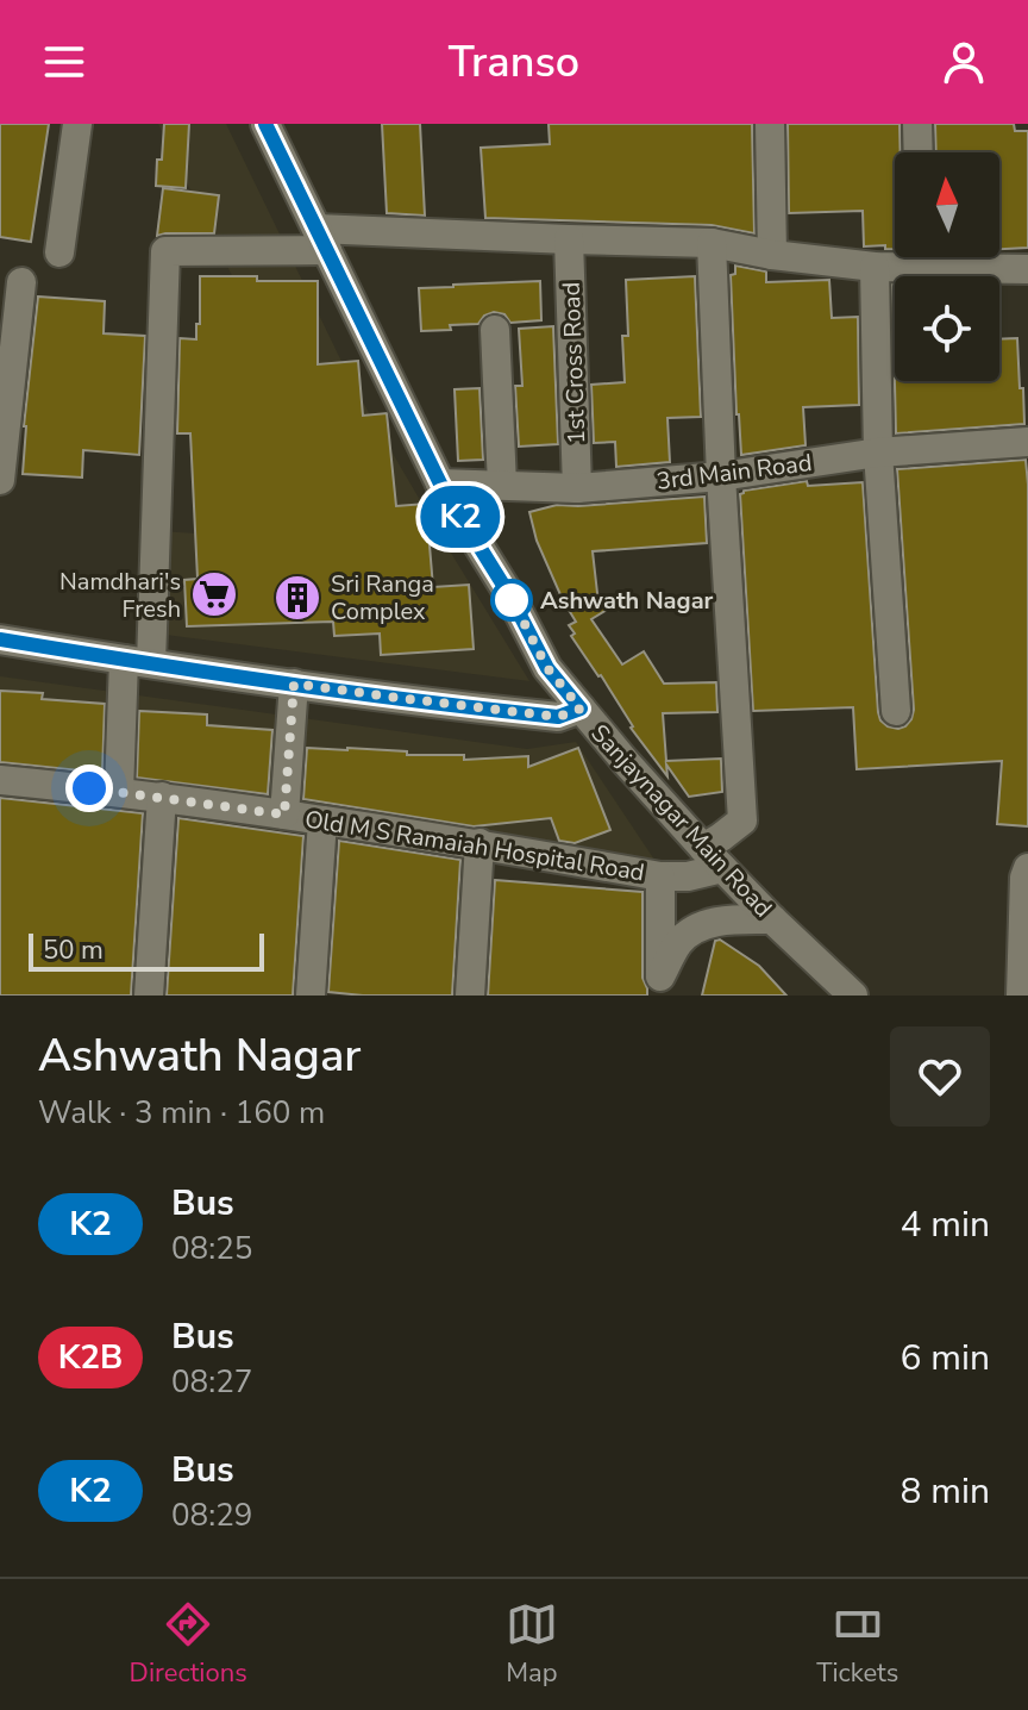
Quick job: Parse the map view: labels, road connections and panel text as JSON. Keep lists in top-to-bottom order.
{
  "streets": {
    "street": [
      "1st Cross Road",
      "3rd Main Road",
      "Sanjaynagar Main Road",
      "Old M S Ramaiah Hospital Road"
    ]
  },
  "crossings": [
    ["1st Cross Road", "3rd Main Road"],
    ["3rd Main Road", "Sanjaynagar Main Road"],
    ["Sanjaynagar Main Road", "Old M S Ramaiah Hospital Road"]
  ],
  "places": {
    "supermarket": ["Namdhari's Fresh"],
    "building": ["Sri Ranga Complex"],
    "other": ["Ashwath Nagar"]
  },
  "lines": ["bus line K2"],
  "scale_bar": "50 m",
  "north": "top",
  "page": {
    "header": "Transo",
    "on_map": "K2",
    "scale": "50 m",
    "heading": ["Ashwath Nagar", "Walk · 3 min · 160 m"],
    "list": [
      {
        "mark": "K2",
        "name": "Bus",
        "note": "08:25",
        "value": "4 min"
      },
      {
        "mark": "K2B",
        "name": "Bus",
        "note": "08:27",
        "value": "6 min"
      },
      {
        "mark": "K2",
        "name": "Bus",
        "note": "08:29",
        "value": "8 min"
      }
    ],
    "tabs": ["Directions", "Map", "Tickets"]
  }
}
